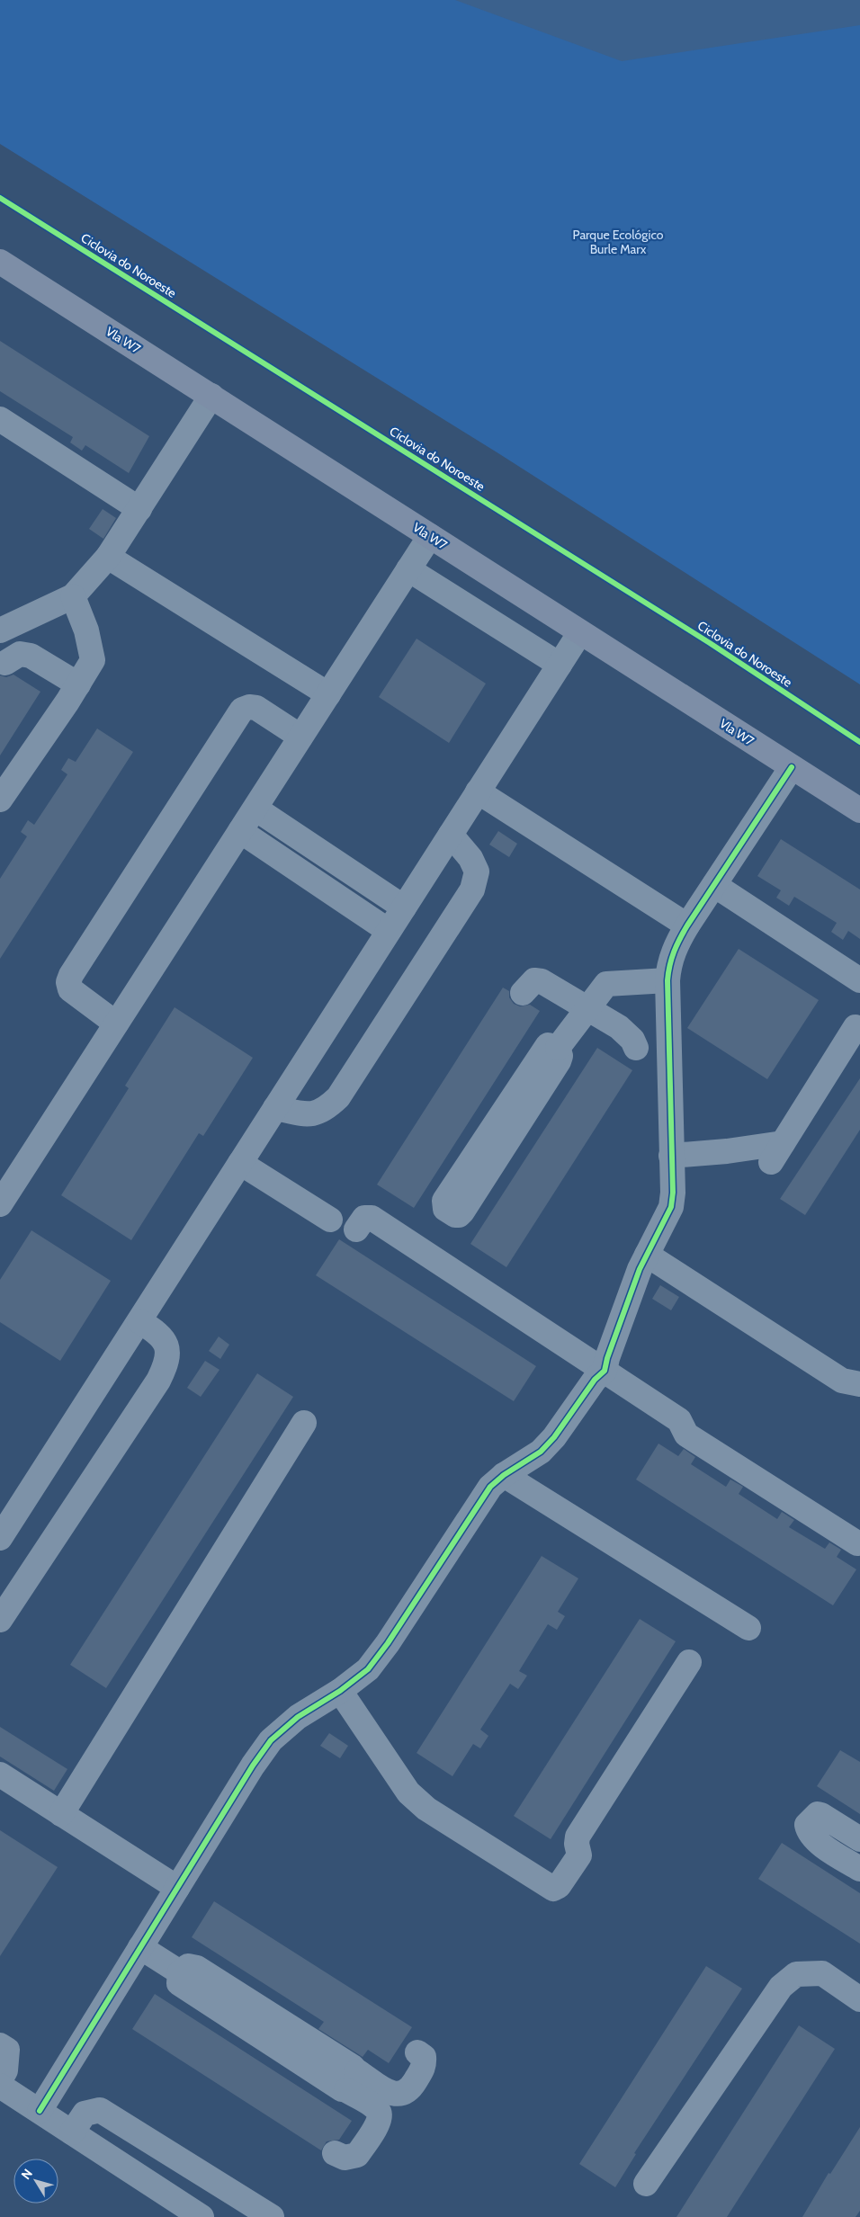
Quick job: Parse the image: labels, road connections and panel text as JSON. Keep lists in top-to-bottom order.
{
  "streets": {
    "main road": ["Vla W7"],
    "cycle path": ["Ciclovia do Noroeste"]
  },
  "parks": ["Parque Ecológico Burle Marx"],
  "north": "top left"
}
